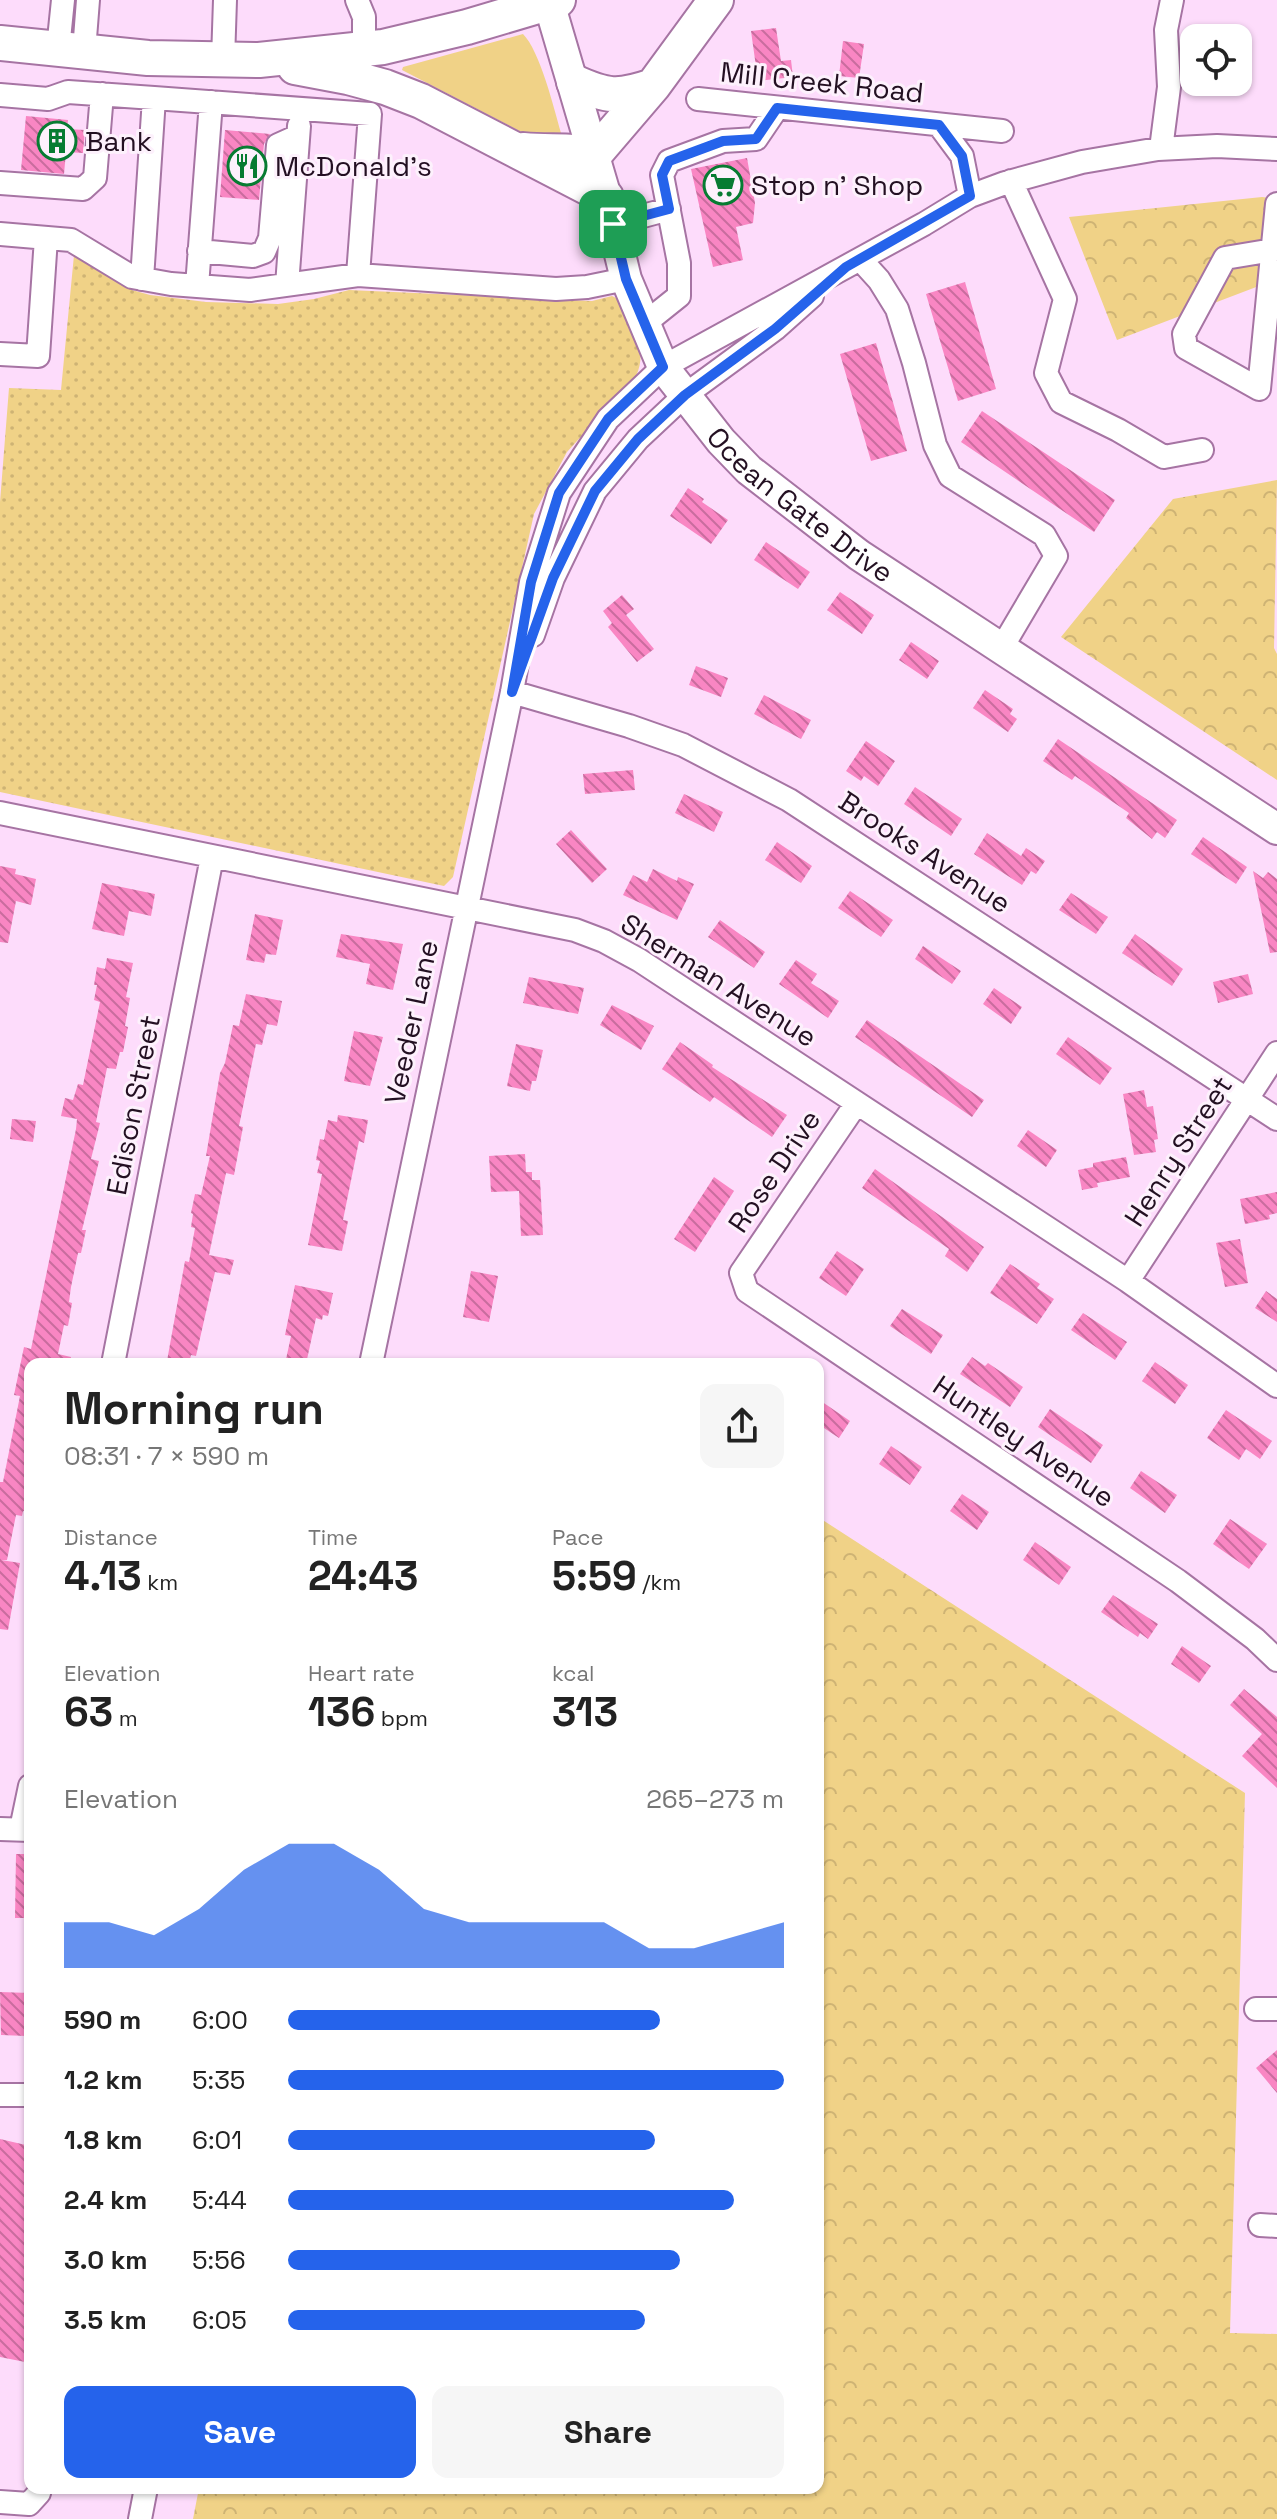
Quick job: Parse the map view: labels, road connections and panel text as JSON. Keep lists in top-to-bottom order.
{
  "streets": {
    "main road": ["Ocean Gate Drive"],
    "street": [
      "Mill Creek Road",
      "Brooks Avenue",
      "Sherman Avenue",
      "Veeder Lane",
      "Edison Street",
      "Henry Street",
      "Rose Drive",
      "Huntley Avenue"
    ]
  },
  "crossings": [
    ["Ocean Gate Drive", "Veeder Lane"],
    ["Brooks Avenue", "Veeder Lane"],
    ["Brooks Avenue", "Henry Street"],
    ["Sherman Avenue", "Veeder Lane"],
    ["Sherman Avenue", "Edison Street"],
    ["Sherman Avenue", "Henry Street"],
    ["Sherman Avenue", "Rose Drive"],
    ["Rose Drive", "Huntley Avenue"]
  ],
  "places": {
    "building": ["Bank"],
    "restaurant": ["McDonald's"],
    "supermarket": ["Stop n' Shop"]
  },
  "page": {
    "heading": ["Morning run", "08:31 · 7 × 590 m"],
    "stats": [
      ["Distance", "4.13 km"],
      ["Time", "24:43"],
      ["Pace", "5:59 /km"],
      ["Elevation", "63 m"],
      ["Heart rate", "136 bpm"],
      ["kcal", "313"]
    ],
    "chart": ["Elevation", "265–273 m"],
    "list": [
      {
        "name": "590 m",
        "note": "6:00"
      },
      {
        "name": "1.2 km",
        "note": "5:35"
      },
      {
        "name": "1.8 km",
        "note": "6:01"
      },
      {
        "name": "2.4 km",
        "note": "5:44"
      },
      {
        "name": "3.0 km",
        "note": "5:56"
      },
      {
        "name": "3.5 km",
        "note": "6:05"
      }
    ],
    "buttons": ["Save", "Share"]
  }
}
